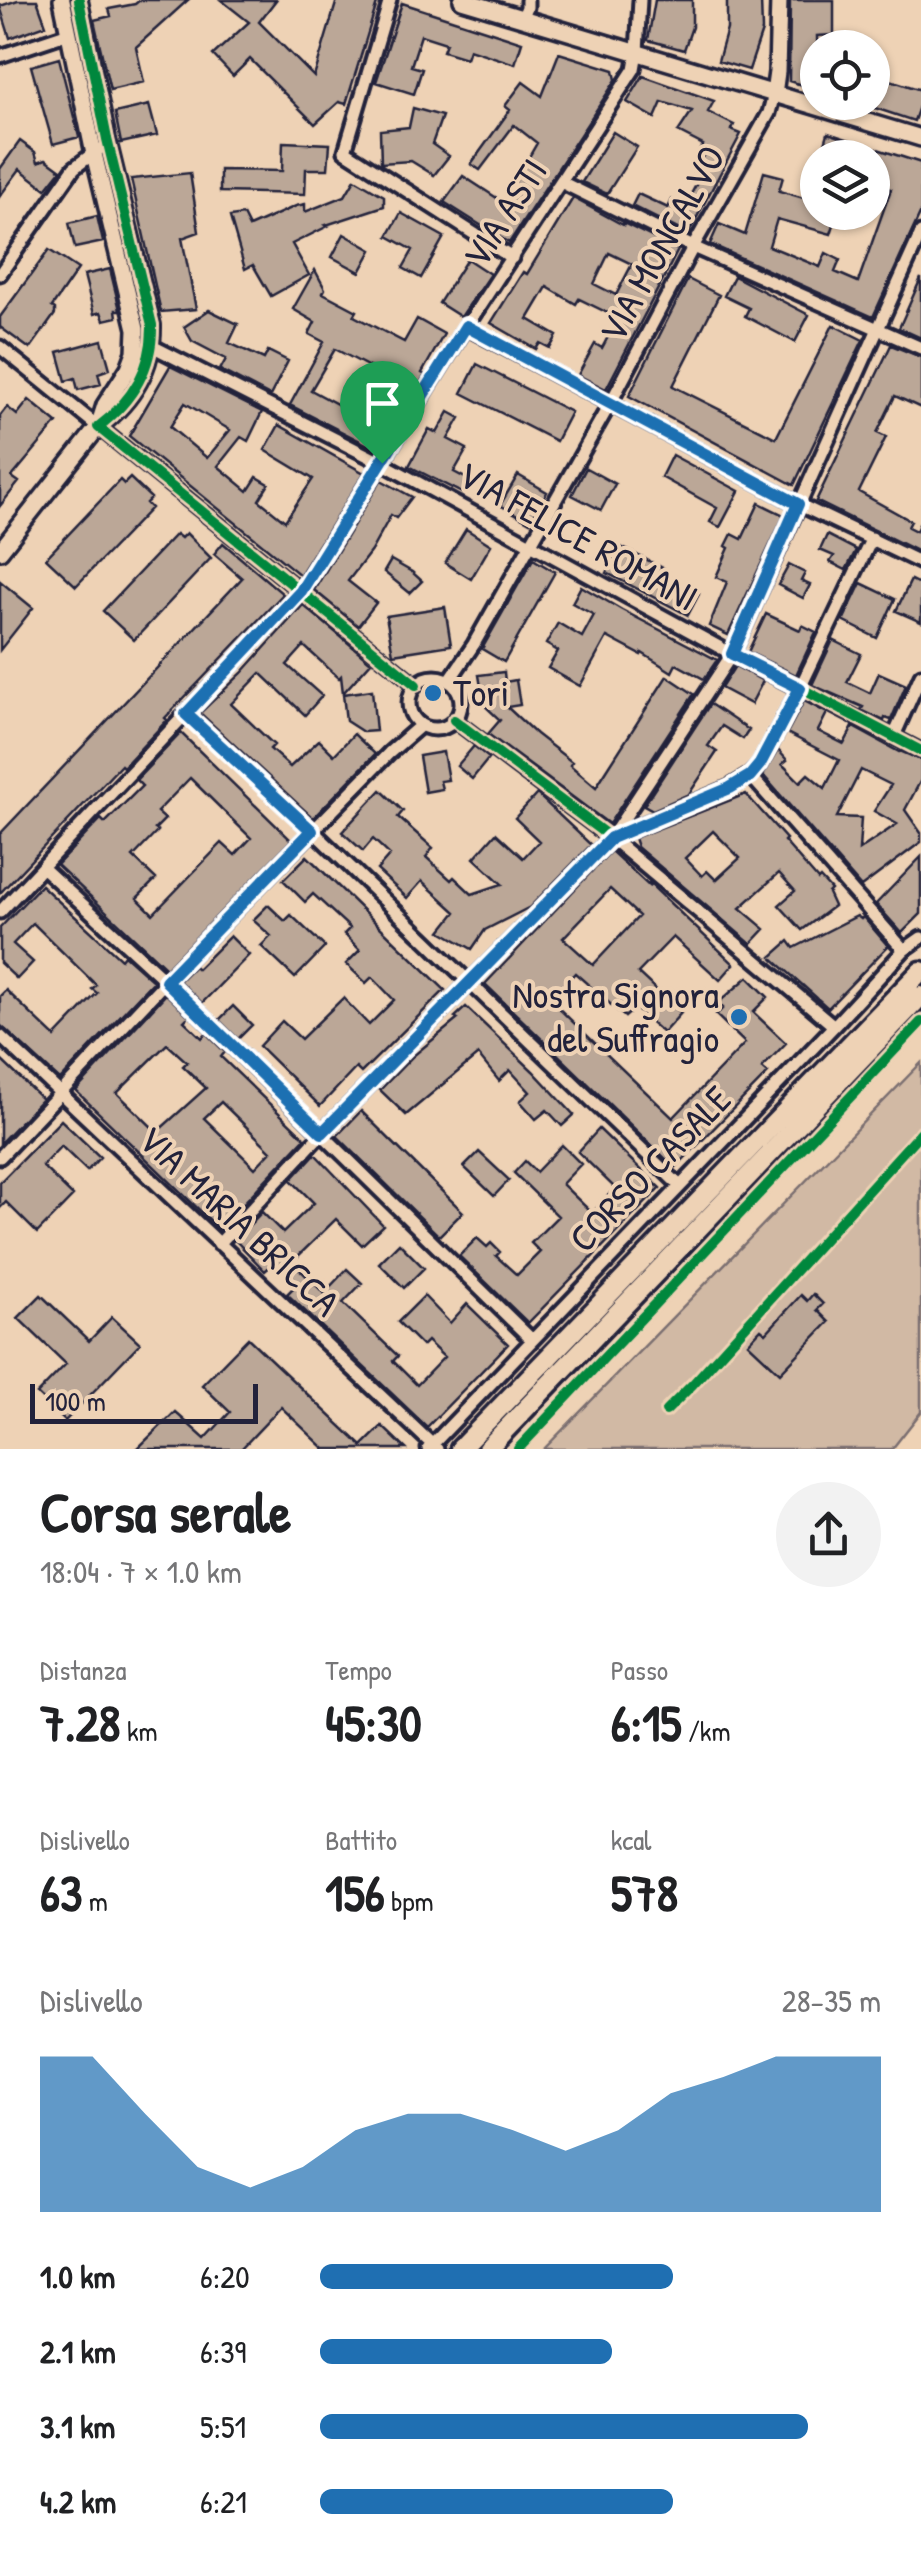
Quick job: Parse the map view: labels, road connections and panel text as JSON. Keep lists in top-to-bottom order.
{
  "streets": {
    "main road": ["CORSO CASALE"],
    "street": [
      "VIA ASTI",
      "VIA MONCALVO",
      "VIA FELICE ROMANI",
      "VIA MARIA BRICCA"
    ]
  },
  "crossings": [
    ["VIA ASTI", "VIA FELICE ROMANI"],
    ["VIA MONCALVO", "VIA FELICE ROMANI"],
    ["CORSO CASALE", "VIA MARIA BRICCA"]
  ],
  "places": ["Tori", "Nostra Signora del Suffragio"],
  "scale_bar": "100 m",
  "page": {
    "scale": "100 m",
    "heading": ["Corsa serale", "18:04 · 7 × 1.0 km"],
    "stats": [
      ["Distanza", "7.28 km"],
      ["Tempo", "45:30"],
      ["Passo", "6:15 /km"],
      ["Dislivello", "63 m"],
      ["Battito", "156 bpm"],
      ["kcal", "578"]
    ],
    "chart": ["Dislivello", "28–35 m"],
    "list": [
      {
        "name": "1.0 km",
        "note": "6:20"
      },
      {
        "name": "2.1 km",
        "note": "6:39"
      },
      {
        "name": "3.1 km",
        "note": "5:51"
      },
      {
        "name": "4.2 km",
        "note": "6:21"
      }
    ]
  }
}
